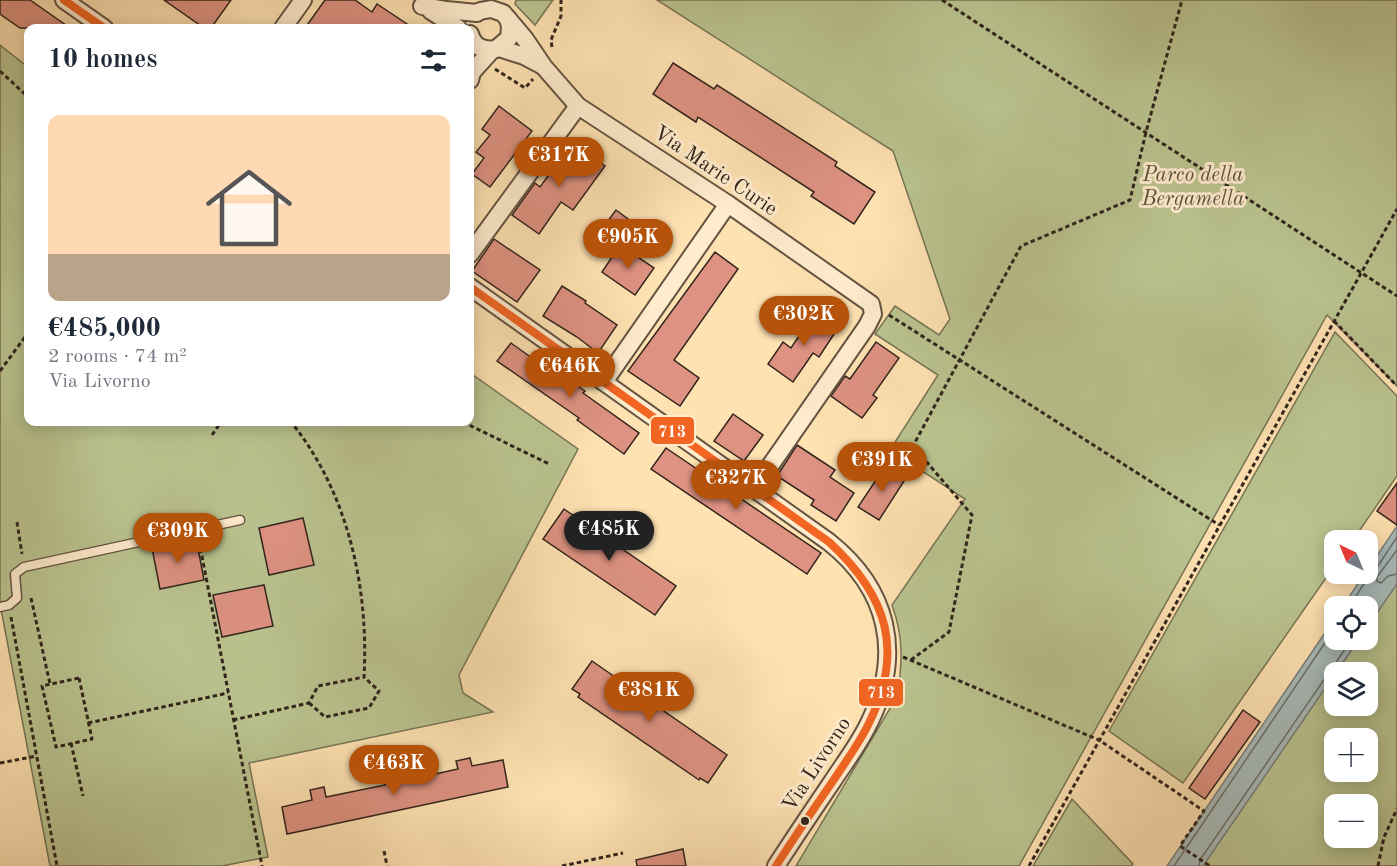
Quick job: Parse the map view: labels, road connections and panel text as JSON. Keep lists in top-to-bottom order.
{
  "streets": {
    "street": ["Via Marie Curie", "Via Livorno"]
  },
  "parks": ["Parco della Bergamella"],
  "lines": ["transit line 713"],
  "north": "top left",
  "page": {
    "heading": "10 homes",
    "list": [
      {
        "name": "€485,000",
        "note": "2 rooms · 74 m² · Via Livorno"
      }
    ],
    "price": [
      "€317K",
      "€905K",
      "€302K",
      "€646K",
      "€391K",
      "€327K",
      "€485K",
      "€309K",
      "€381K",
      "€463K"
    ],
    "map_buttons": ["+", "−"]
  }
}
